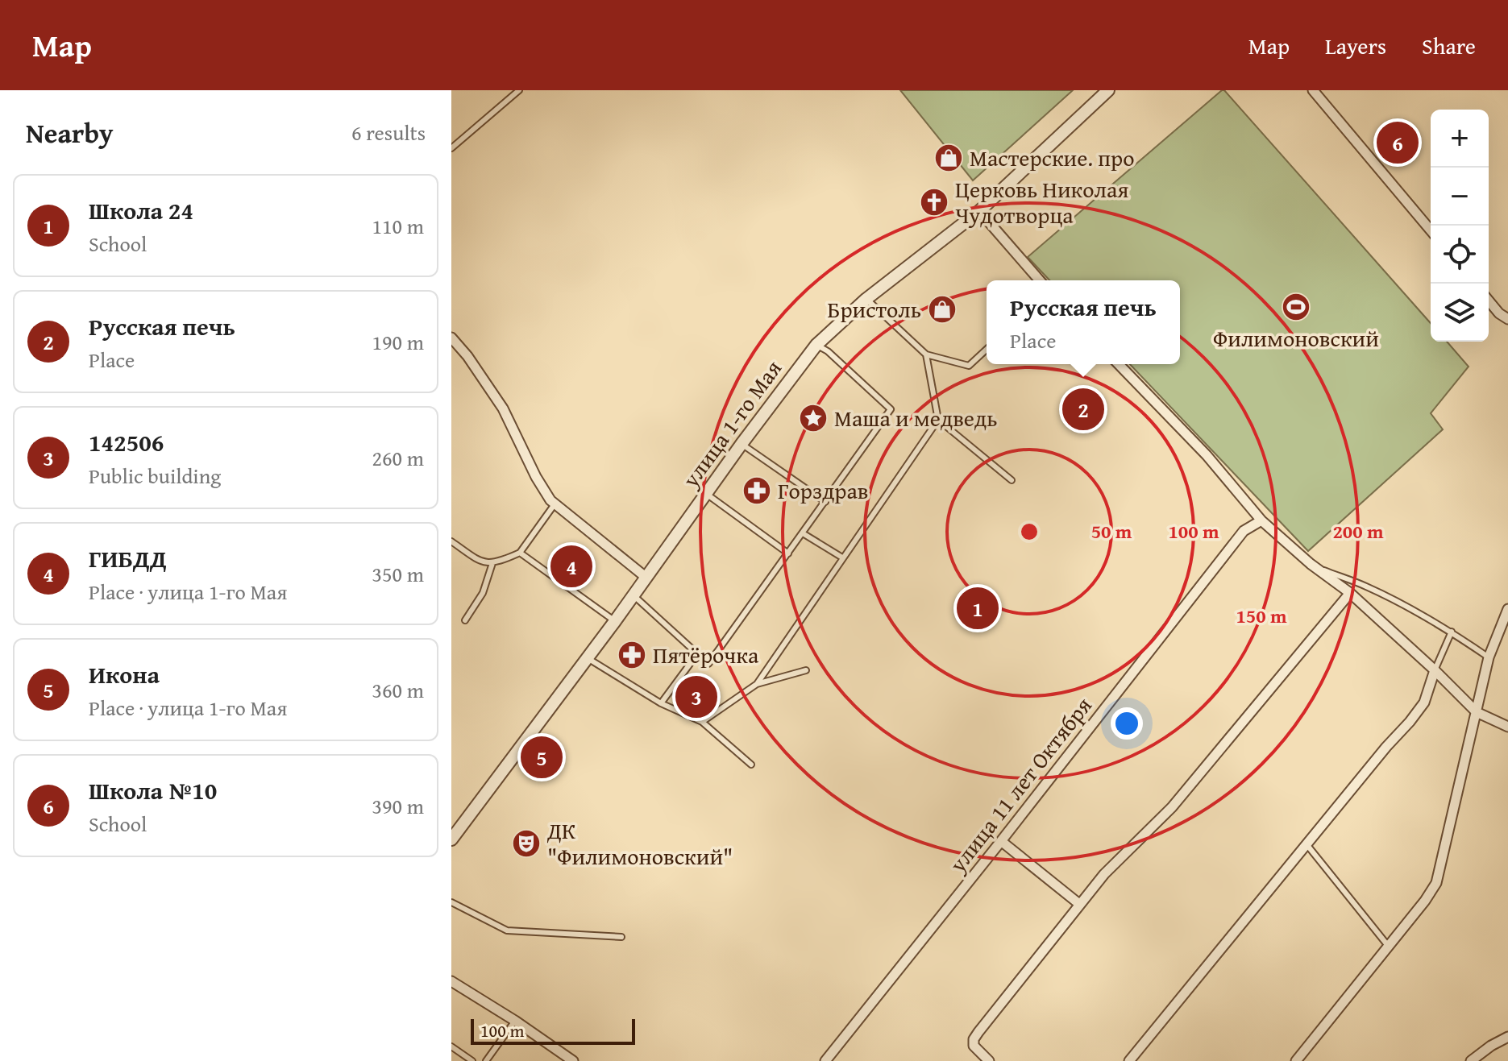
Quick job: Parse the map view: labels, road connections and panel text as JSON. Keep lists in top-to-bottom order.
{
  "streets": {
    "street": ["улица 1-го Мая", "улица 11 лет Октября"]
  },
  "places": {
    "shop": ["Мастерские. про", "Бристоль"],
    "church": ["Церковь Николая Чудотворца"],
    "sports": ["Филимоновский"],
    "place": ["Маша и медведь"],
    "pharmacy": ["Горздрав", "Пятёрочка"],
    "theatre": ["ДК \"Филимоновский\""]
  },
  "scale_bar": "100 m",
  "page": {
    "header": "Map",
    "nav": ["Map", "Layers", "Share"],
    "heading": ["Nearby", "6 results"],
    "map_buttons": ["+", "−"],
    "pins": [
      "6",
      "2",
      "4",
      "1",
      "3",
      "5"
    ],
    "list": [
      {
        "mark": "1",
        "name": "Школа 24",
        "note": "School",
        "value": "110 m"
      },
      {
        "mark": "2",
        "name": "Русская печь",
        "note": "Place",
        "value": "190 m"
      },
      {
        "mark": "3",
        "name": "142506",
        "note": "Public building",
        "value": "260 m"
      },
      {
        "mark": "4",
        "name": "ГИБДД",
        "note": "Place · улица 1-го Мая",
        "value": "350 m"
      },
      {
        "mark": "5",
        "name": "Икона",
        "note": "Place · улица 1-го Мая",
        "value": "360 m"
      },
      {
        "mark": "6",
        "name": "Школа №10",
        "note": "School",
        "value": "390 m"
      }
    ],
    "popup": ["Русская печь", "Place"],
    "scale": "100 m"
  },
  "rings": [
    "50 m",
    "100 m",
    "200 m",
    "150 m"
  ]
}
